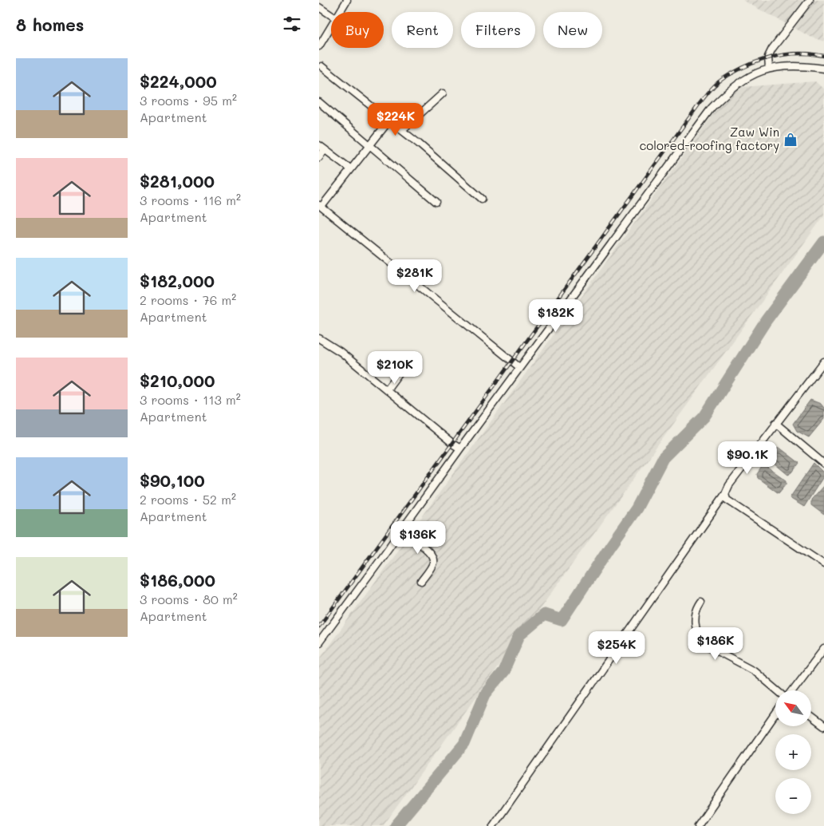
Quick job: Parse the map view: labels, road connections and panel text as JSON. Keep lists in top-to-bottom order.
{
  "places": {
    "shop": ["Zaw Win colored-roofing factory"]
  },
  "north": "top left",
  "page": {
    "heading": "8 homes",
    "chip": [
      "Buy",
      "Rent",
      "Filters",
      "New"
    ],
    "list": [
      {
        "name": "$224,000",
        "note": "3 rooms · 95 m² · Apartment"
      },
      {
        "name": "$281,000",
        "note": "3 rooms · 116 m² · Apartment"
      },
      {
        "name": "$182,000",
        "note": "2 rooms · 76 m² · Apartment"
      },
      {
        "name": "$210,000",
        "note": "3 rooms · 113 m² · Apartment"
      },
      {
        "name": "$90,100",
        "note": "2 rooms · 52 m² · Apartment"
      },
      {
        "name": "$186,000",
        "note": "3 rooms · 80 m² · Apartment"
      }
    ],
    "price": [
      "$224K",
      "$281K",
      "$182K",
      "$210K",
      "$90.1K",
      "$136K",
      "$186K",
      "$254K"
    ],
    "map_buttons": ["+", "−"]
  }
}
